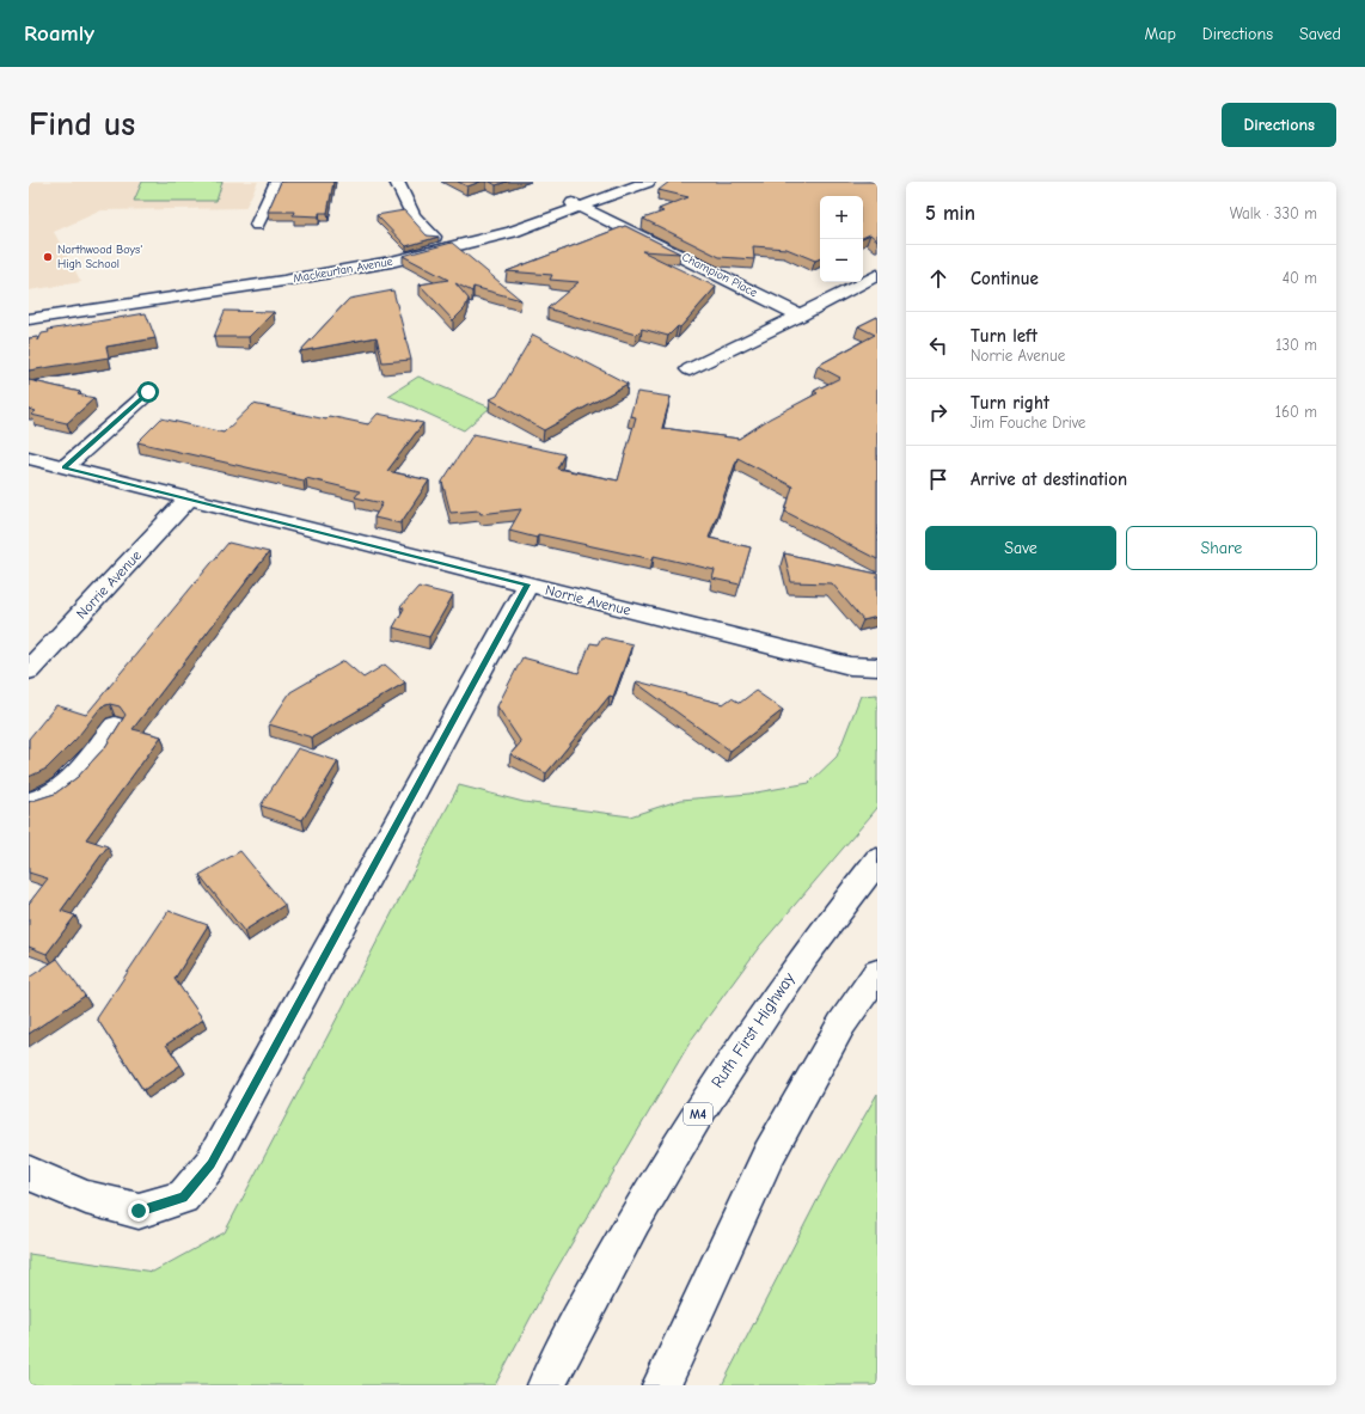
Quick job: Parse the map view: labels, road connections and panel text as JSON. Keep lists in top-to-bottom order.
{
  "streets": {
    "main road": [
      "Mackeurtan Avenue",
      "Champion Place",
      "Norrie Avenue",
      "Ruth First Highway",
      "M4"
    ]
  },
  "crossings": [
    ["Mackeurtan Avenue", "Champion Place"]
  ],
  "places": ["Northwood Boys' High School"],
  "page": {
    "header": "Roamly",
    "nav": ["Map", "Directions", "Saved"],
    "buttons": [
      "Directions",
      ["Save", "Share"]
    ],
    "title": "Find us",
    "heading": ["5 min", "Walk · 330 m"],
    "map_buttons": ["+", "−"],
    "list": [
      ["Continue", "40 m"],
      ["Turn left", "Norrie Avenue", "130 m"],
      ["Turn right", "Jim Fouche Drive", "160 m"],
      "Arrive at destination"
    ]
  }
}
